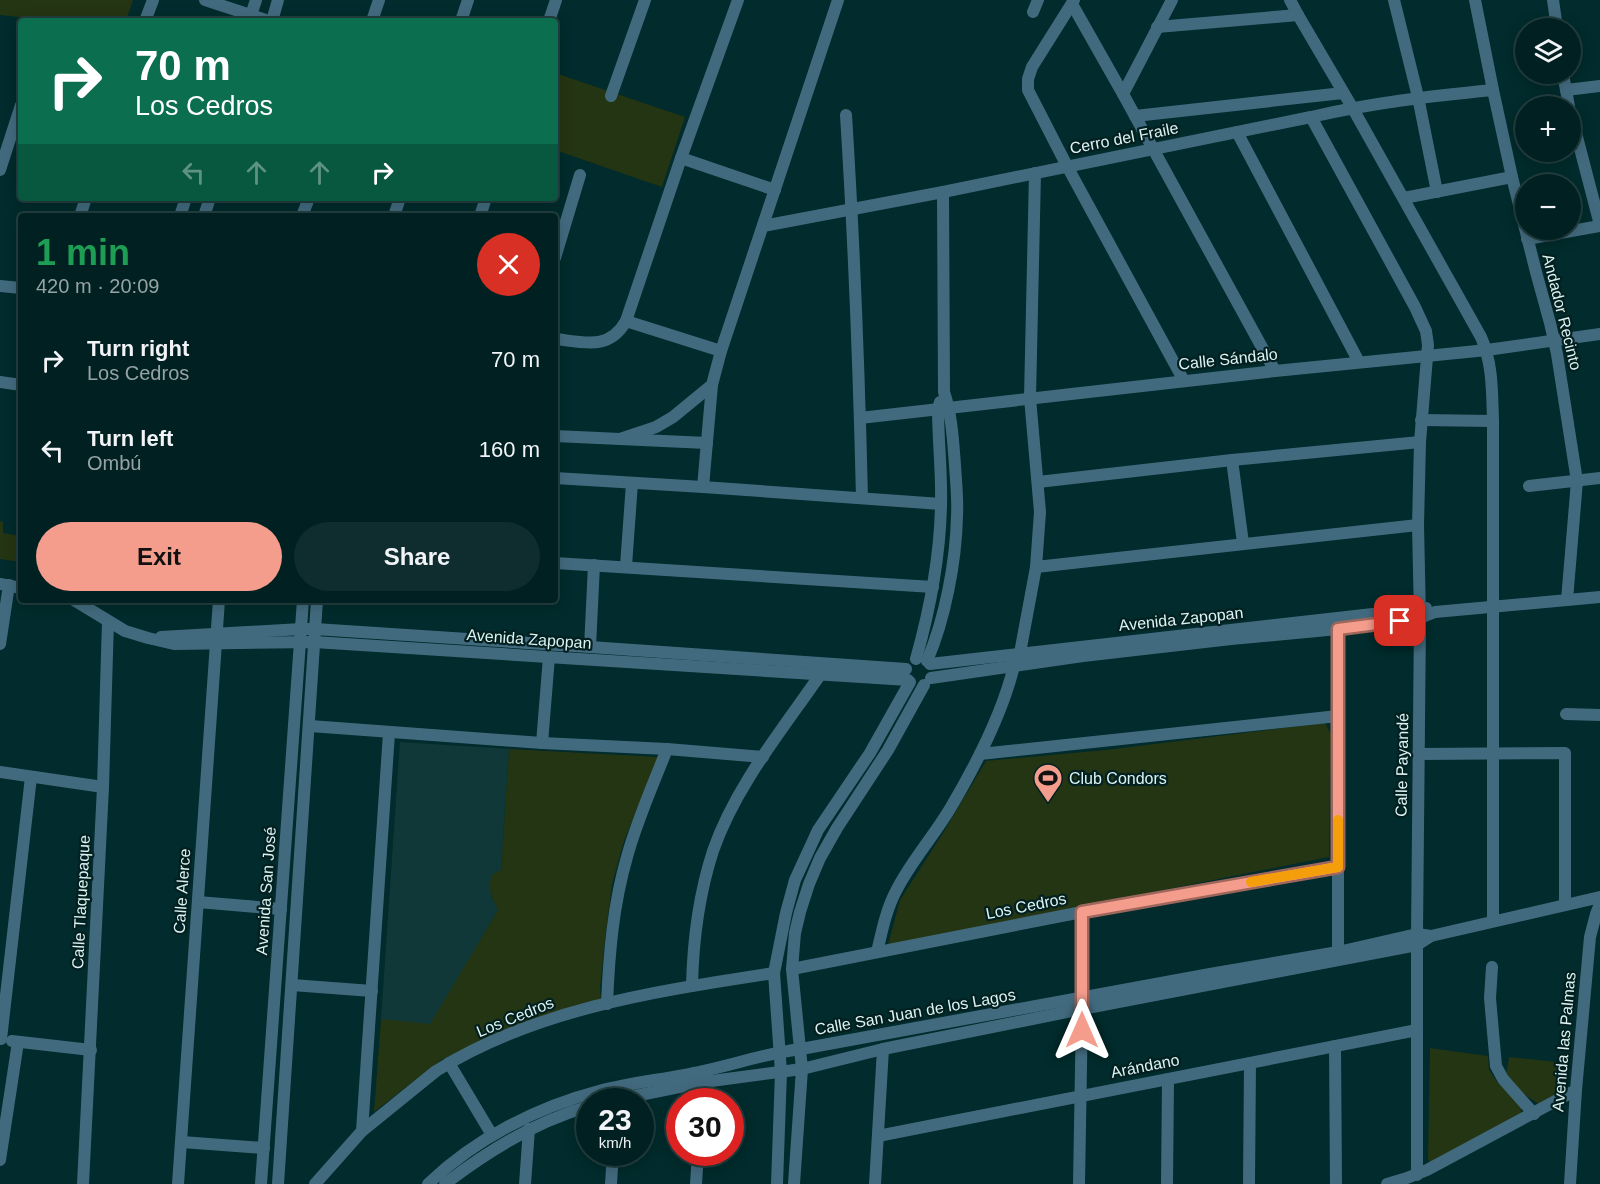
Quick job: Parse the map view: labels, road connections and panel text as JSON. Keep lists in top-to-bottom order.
{
  "streets": {
    "street": [
      "Cerro del Fraile",
      "Andador Recinto",
      "Calle Sándalo",
      "Avenida Zapopan",
      "Calle Payandé",
      "Calle Alerce",
      "Avenida San José",
      "Calle Tlaquepaque",
      "Los Cedros",
      "Calle San Juan de los Lagos",
      "Avenida las Palmas",
      "Arándano"
    ]
  },
  "crossings": [
    ["Cerro del Fraile", "Andador Recinto"],
    ["Cerro del Fraile", "Calle Payandé"],
    ["Andador Recinto", "Calle Sándalo"],
    ["Andador Recinto", "Avenida Zapopan"],
    ["Calle Sándalo", "Calle Payandé"],
    ["Avenida Zapopan", "Calle Payandé"],
    ["Avenida Zapopan", "Calle Alerce"],
    ["Avenida Zapopan", "Avenida San José"],
    ["Avenida Zapopan", "Calle Tlaquepaque"],
    ["Calle Payandé", "Calle San Juan de los Lagos"],
    ["Calle Payandé", "Arándano"]
  ],
  "places": {
    "sports": ["Club Condors"]
  },
  "page": {
    "map_buttons": ["+", "−"],
    "turn": ["70 m", "Los Cedros"],
    "heading": ["1 min", "420 m · 20:09"],
    "list": [
      {
        "name": "Turn right",
        "note": "Los Cedros",
        "value": "70 m"
      },
      {
        "name": "Turn left",
        "note": "Ombú",
        "value": "160 m"
      }
    ],
    "buttons": ["Exit", "Share"],
    "speed": "23 km/h",
    "limit": "30"
  }
}
